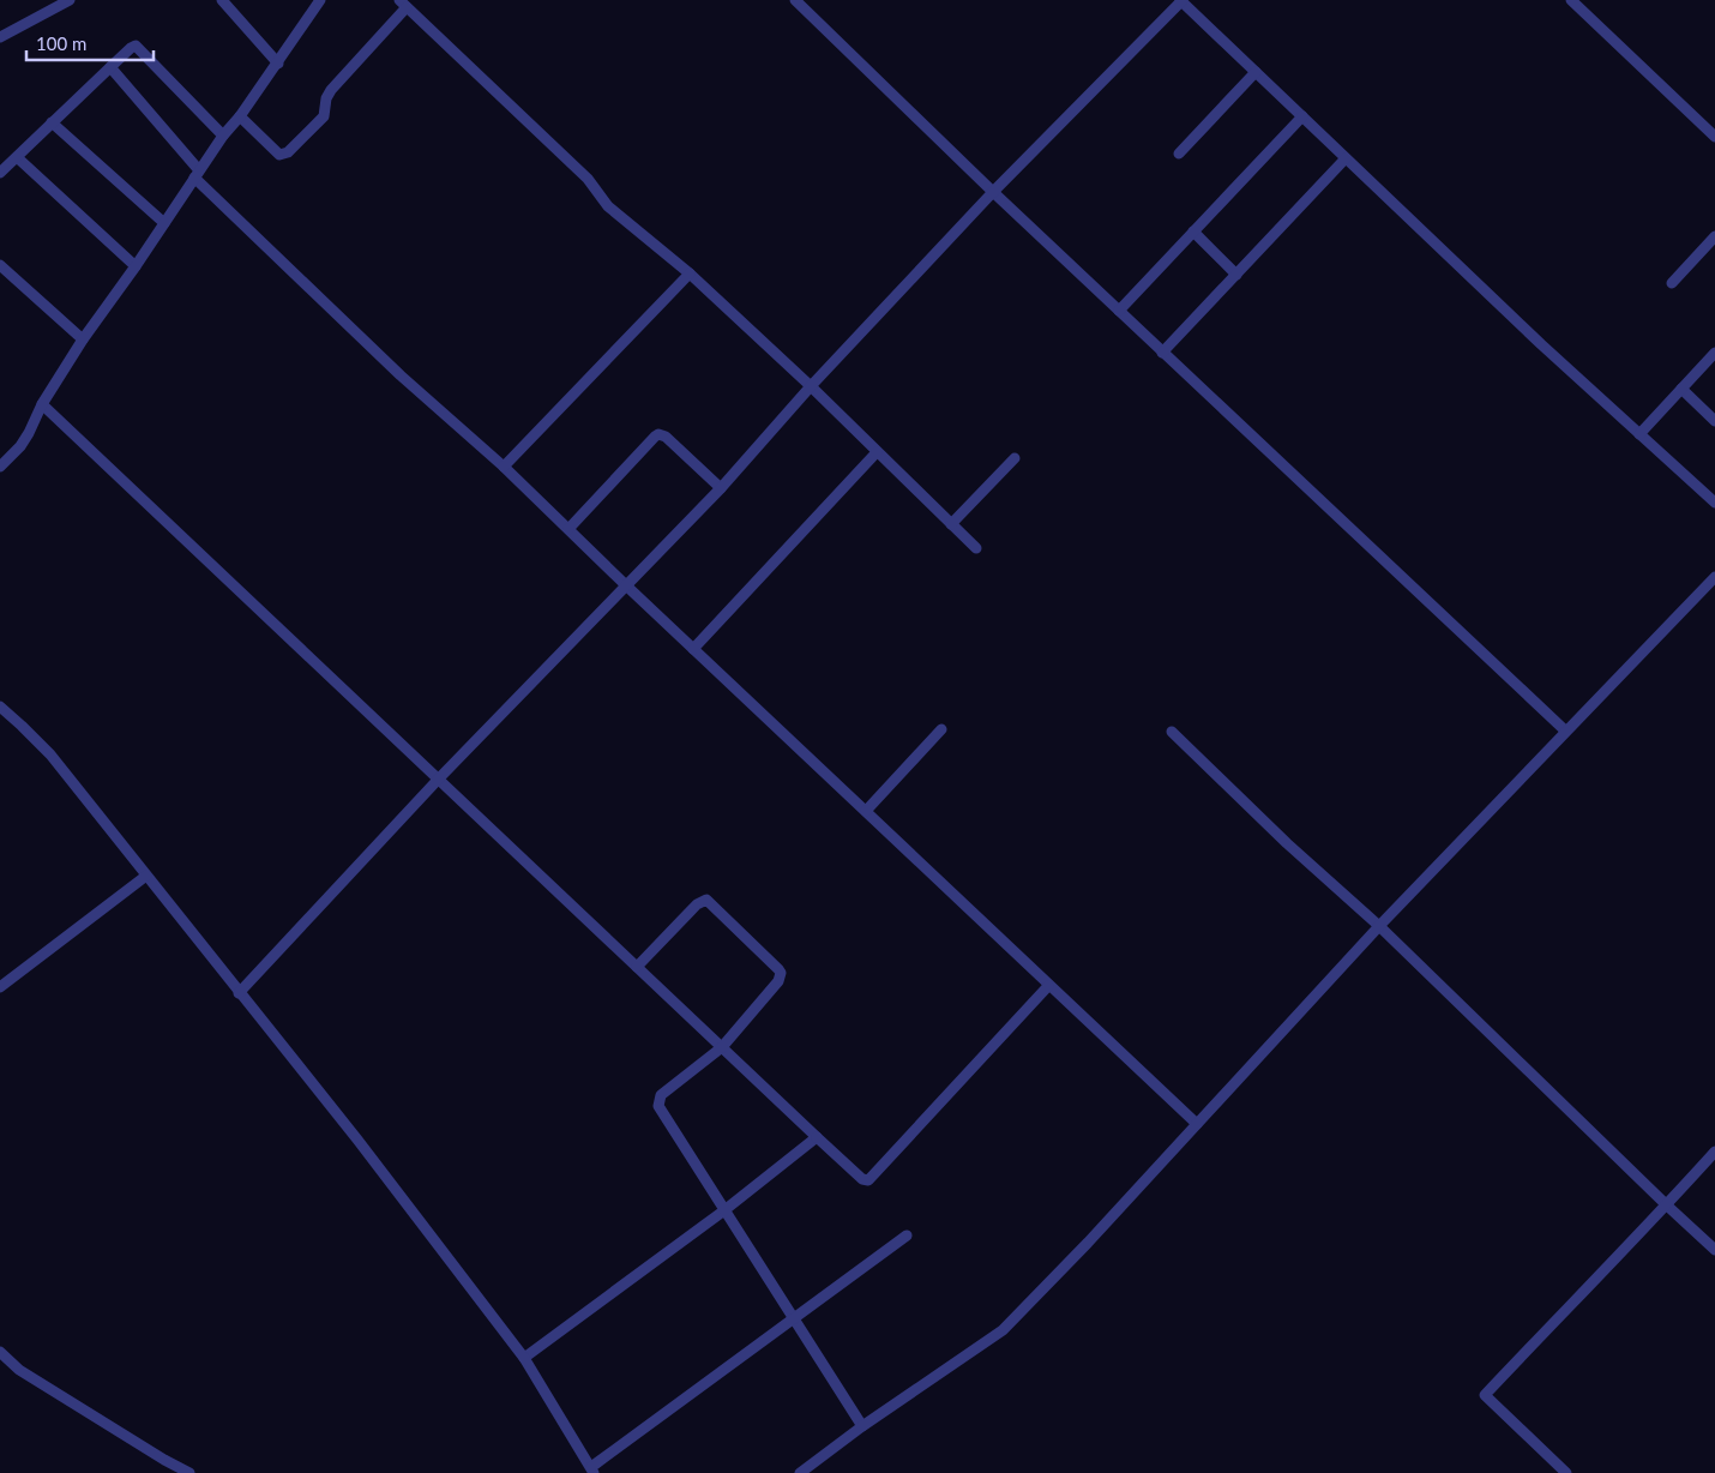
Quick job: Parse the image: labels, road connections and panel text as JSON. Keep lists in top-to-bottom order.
{
  "scale_bar": "100 m"
}
